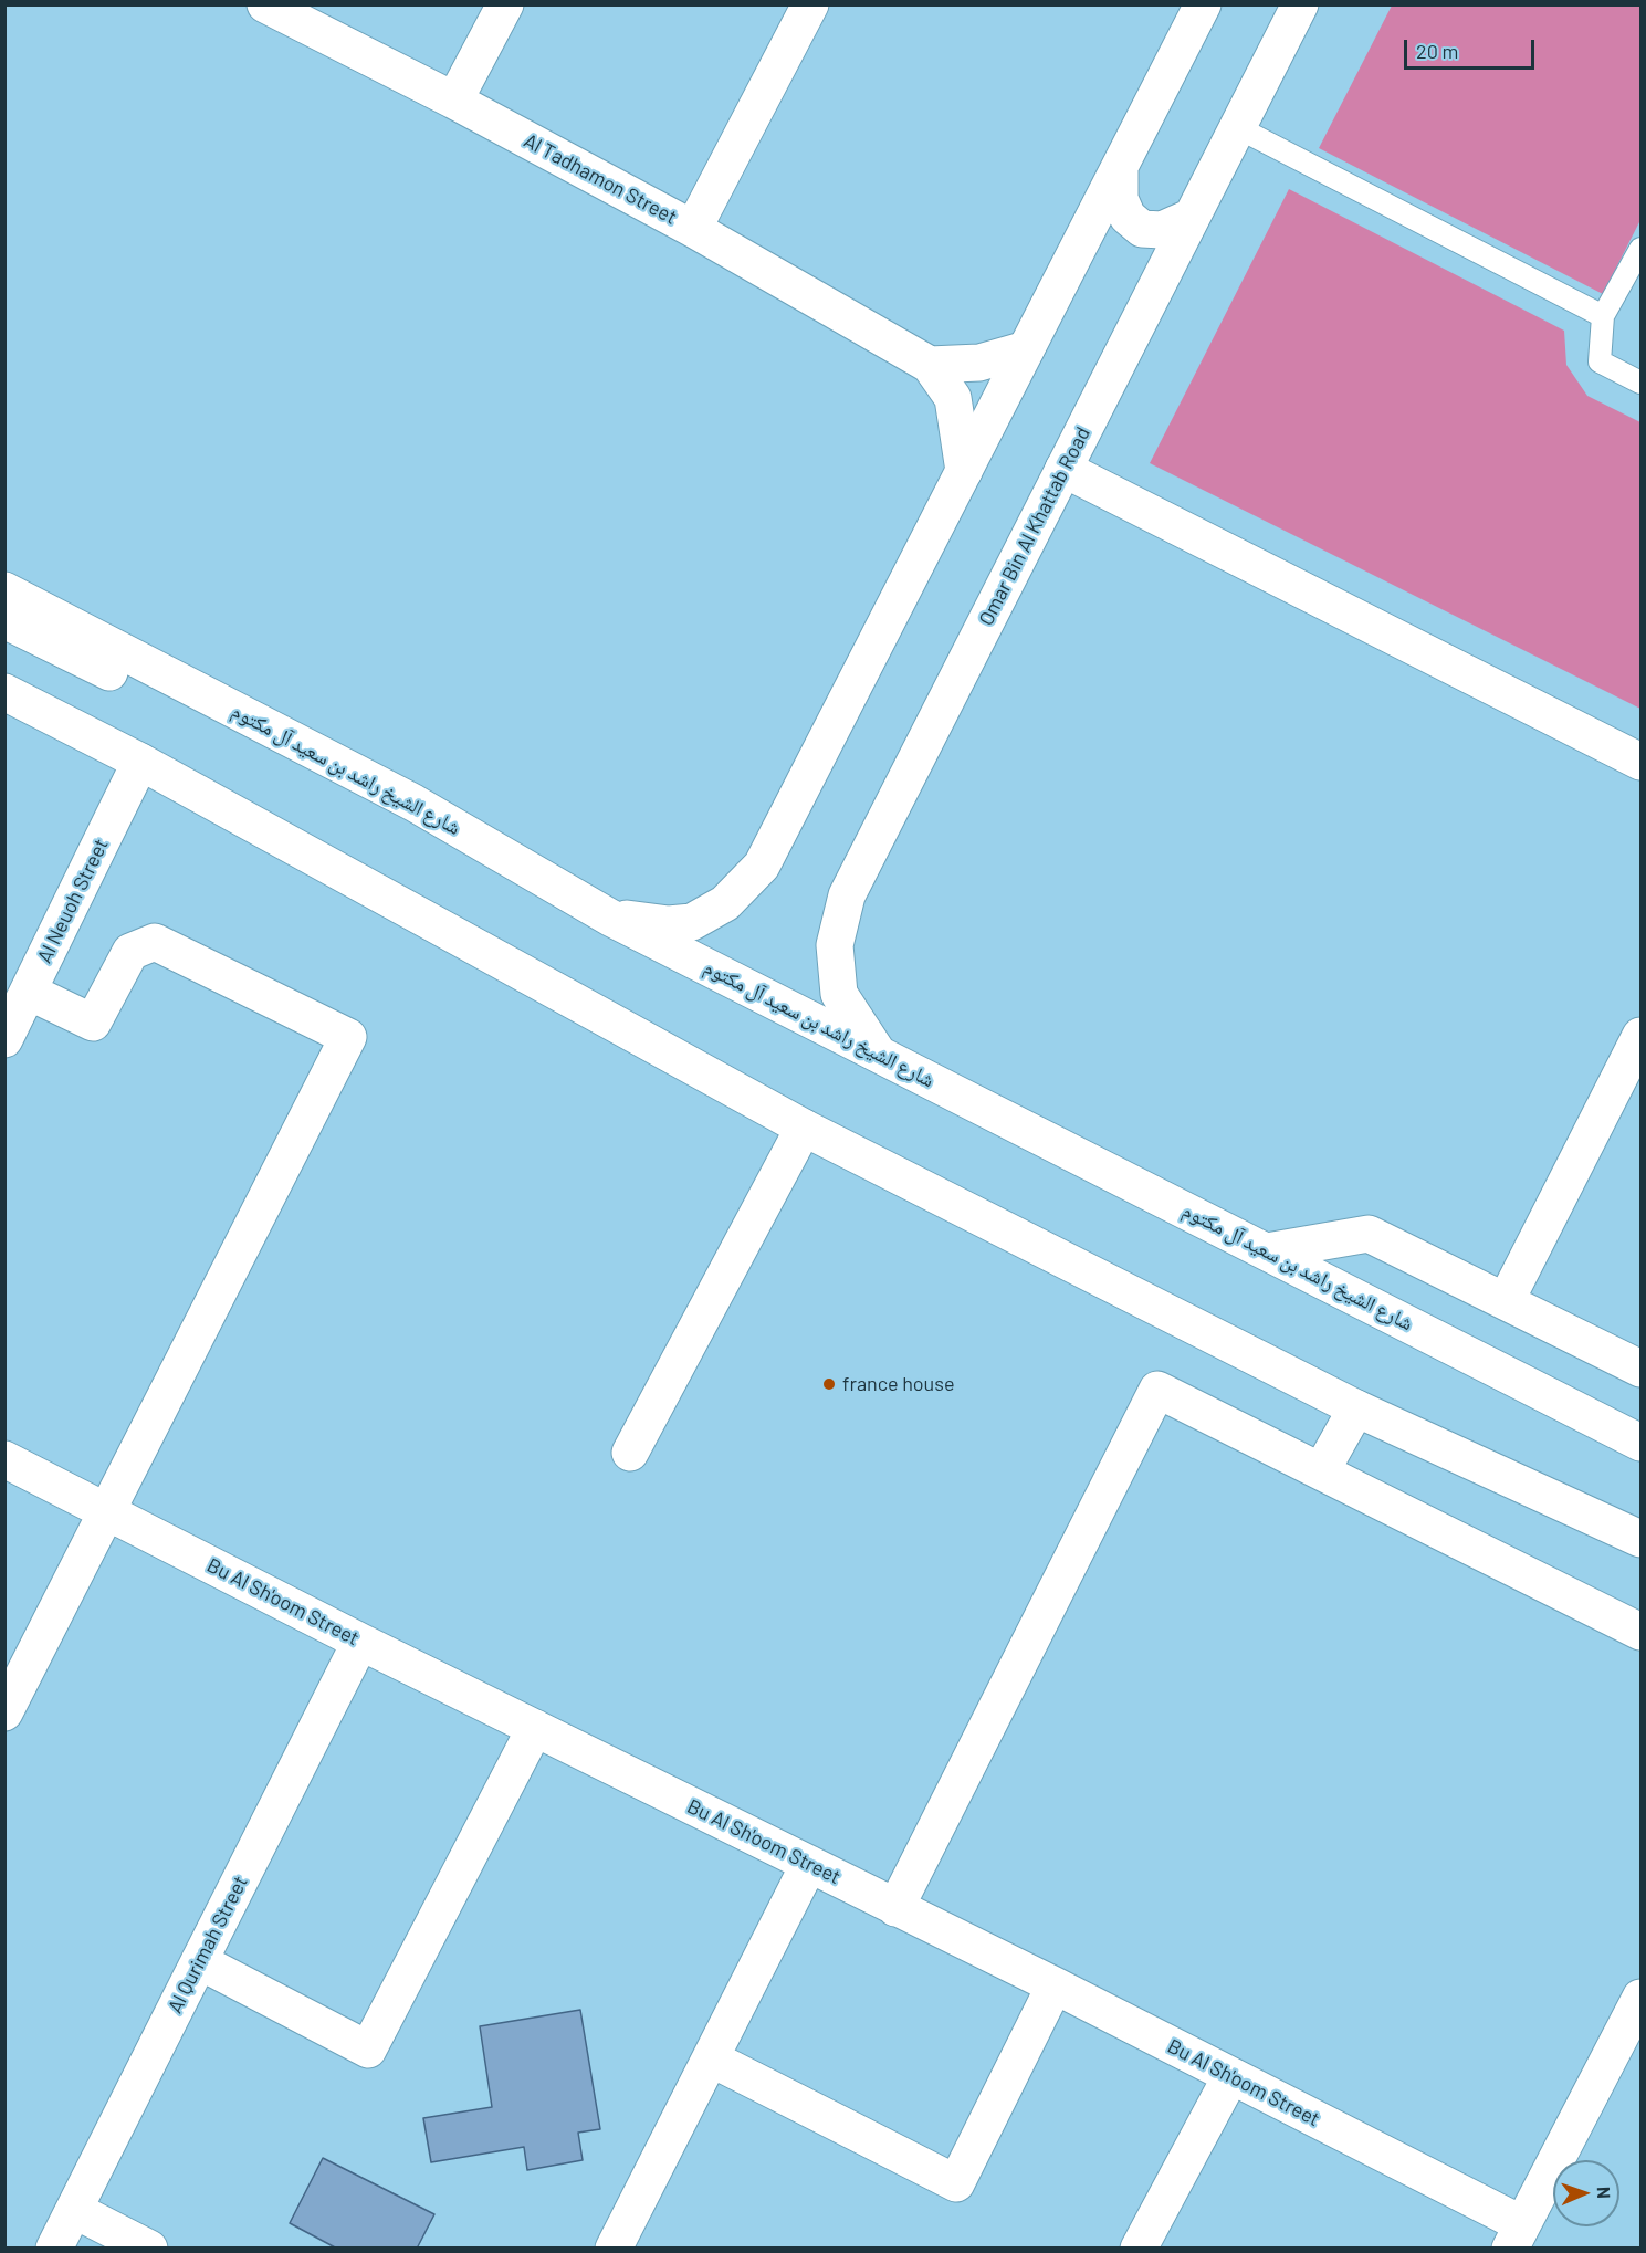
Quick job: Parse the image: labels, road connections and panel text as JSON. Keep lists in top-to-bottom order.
{
  "streets": {
    "street": [
      "Al Tadhamon Street",
      "Omar Bin Al Khattab Road",
      "شارع الشيخ راشد بن سعيد آل مكتوم",
      "Al Neuoh Street",
      "Bu Al Sh'oom Street",
      "Al Qurimah Street"
    ]
  },
  "crossings": [
    ["Omar Bin Al Khattab Road", "شارع الشيخ راشد بن سعيد آل مكتوم"],
    ["Bu Al Sh'oom Street", "Al Qurimah Street"]
  ],
  "places": ["france house"],
  "scale_bar": "20 m",
  "north": "right"
}
